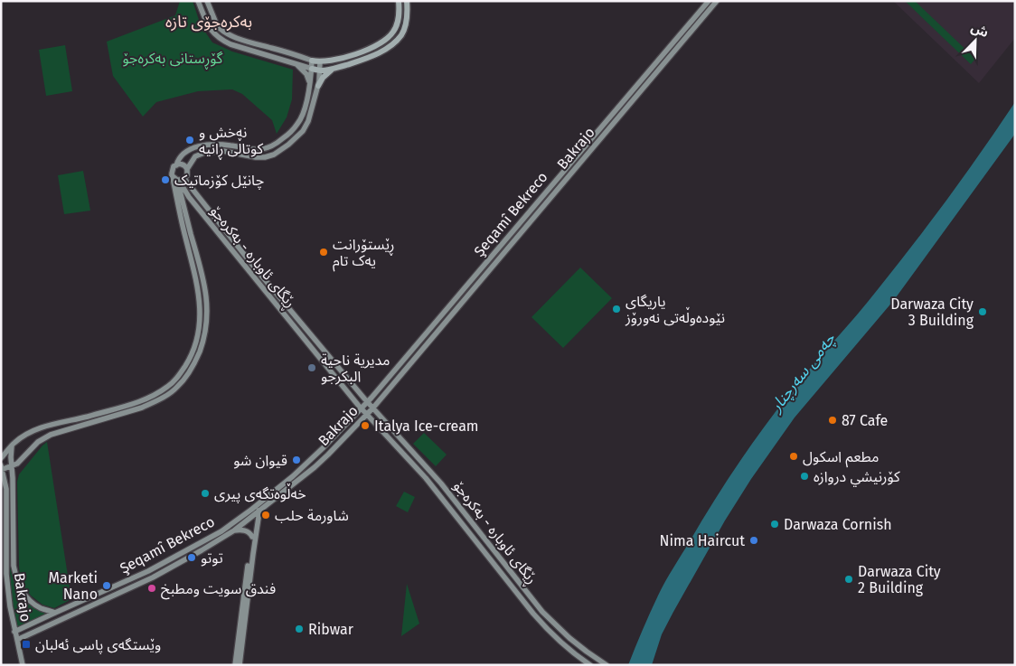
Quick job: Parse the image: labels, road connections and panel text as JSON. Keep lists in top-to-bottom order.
{
  "streets": {
    "main road": ["Bakrajo", "Şeqamî Bekreco", "ڕێگای ئاوبارە - بەکرەجۆ"]
  },
  "crossings": [
    ["Bakrajo", "Şeqamî Bekreco"],
    ["Bakrajo", "ڕێگای ئاوبارە - بەکرەجۆ"],
    ["Şeqamî Bekreco", "ڕێگای ئاوبارە - بەکرەجۆ"]
  ],
  "districts": ["بەکرەجۆی تازە"],
  "water": ["چەمی سەرچنار"],
  "parks": ["گۆڕستانی بەکرەجۆ"],
  "places": {
    "other": [
      "نەخش و کوتاڵی ڕانیە",
      "چانێل کۆزماتیک",
      "ڕێستۆرانت یەک تام",
      "یاریگای نێودەوڵەتی نەورۆز",
      "Darwaza City 3 Building",
      "مدیریة ناحية البكرجو",
      "87 Cafe",
      "Italya Ice-cream",
      "مطعم اسكول",
      "قیوان شو",
      "کۆرنيشي دروازە",
      "خەڵوەتگەی پیری",
      "شاورمة حلب",
      "Darwaza Cornish",
      "Nima Haircut",
      "توتو",
      "Darwaza City 2 Building",
      "Marketi Nano",
      "فندق سويت ومطبخ",
      "Ribwar"
    ],
    "transit": ["وێستگەی پاسی ئەلبان"]
  },
  "north": "top right"
}
